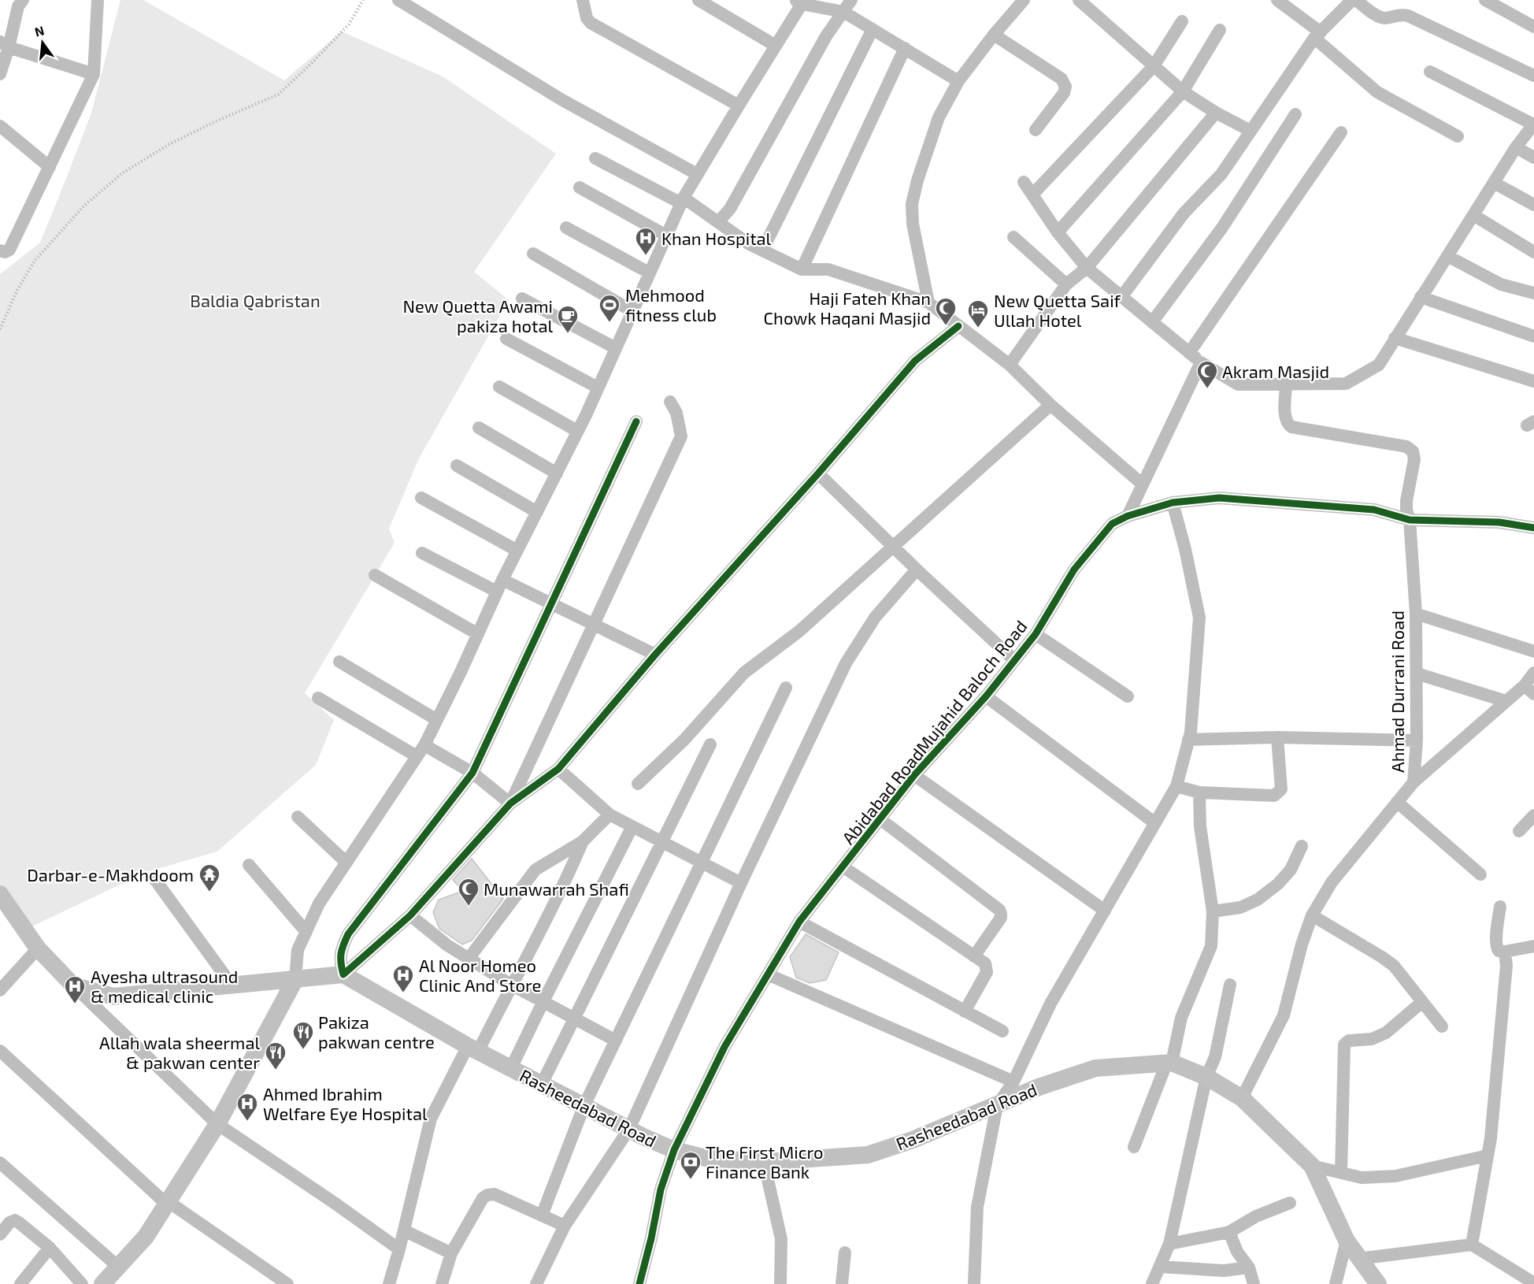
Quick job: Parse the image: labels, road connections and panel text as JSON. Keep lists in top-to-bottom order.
{
  "streets": {
    "main road": ["Rasheedabad Road"],
    "street": ["Ahmad Durrani Road", "Abidabad RoadMujahid Baloch Road"]
  },
  "crossings": [
    ["Ahmad Durrani Road", "Abidabad RoadMujahid Baloch Road"],
    ["Ahmad Durrani Road", "Rasheedabad Road"],
    ["Abidabad RoadMujahid Baloch Road", "Rasheedabad Road"]
  ],
  "parks": ["Baldia Qabristan"],
  "places": {
    "hospital": [
      "Khan Hospital",
      "Al Noor Homeo Clinic And Store",
      "Ayesha ultrasound & medical clinic",
      "Ahmed Ibrahim Welfare Eye Hospital"
    ],
    "sports": ["Mehmood fitness club"],
    "mosque": ["Haji Fateh Khan Chowk Haqani Masjid", "Akram Masjid", "Munawarrah Shafi"],
    "hotel": ["New Quetta Saif Ullah Hotel"],
    "cafe": ["New Quetta Awami pakiza hotal"],
    "temple": ["Darbar-e-Makhdoom"],
    "restaurant": ["Pakiza pakwan centre", "Allah wala sheermal & pakwan center"],
    "bank": ["The First Micro Finance Bank"]
  },
  "north": "top"
}
